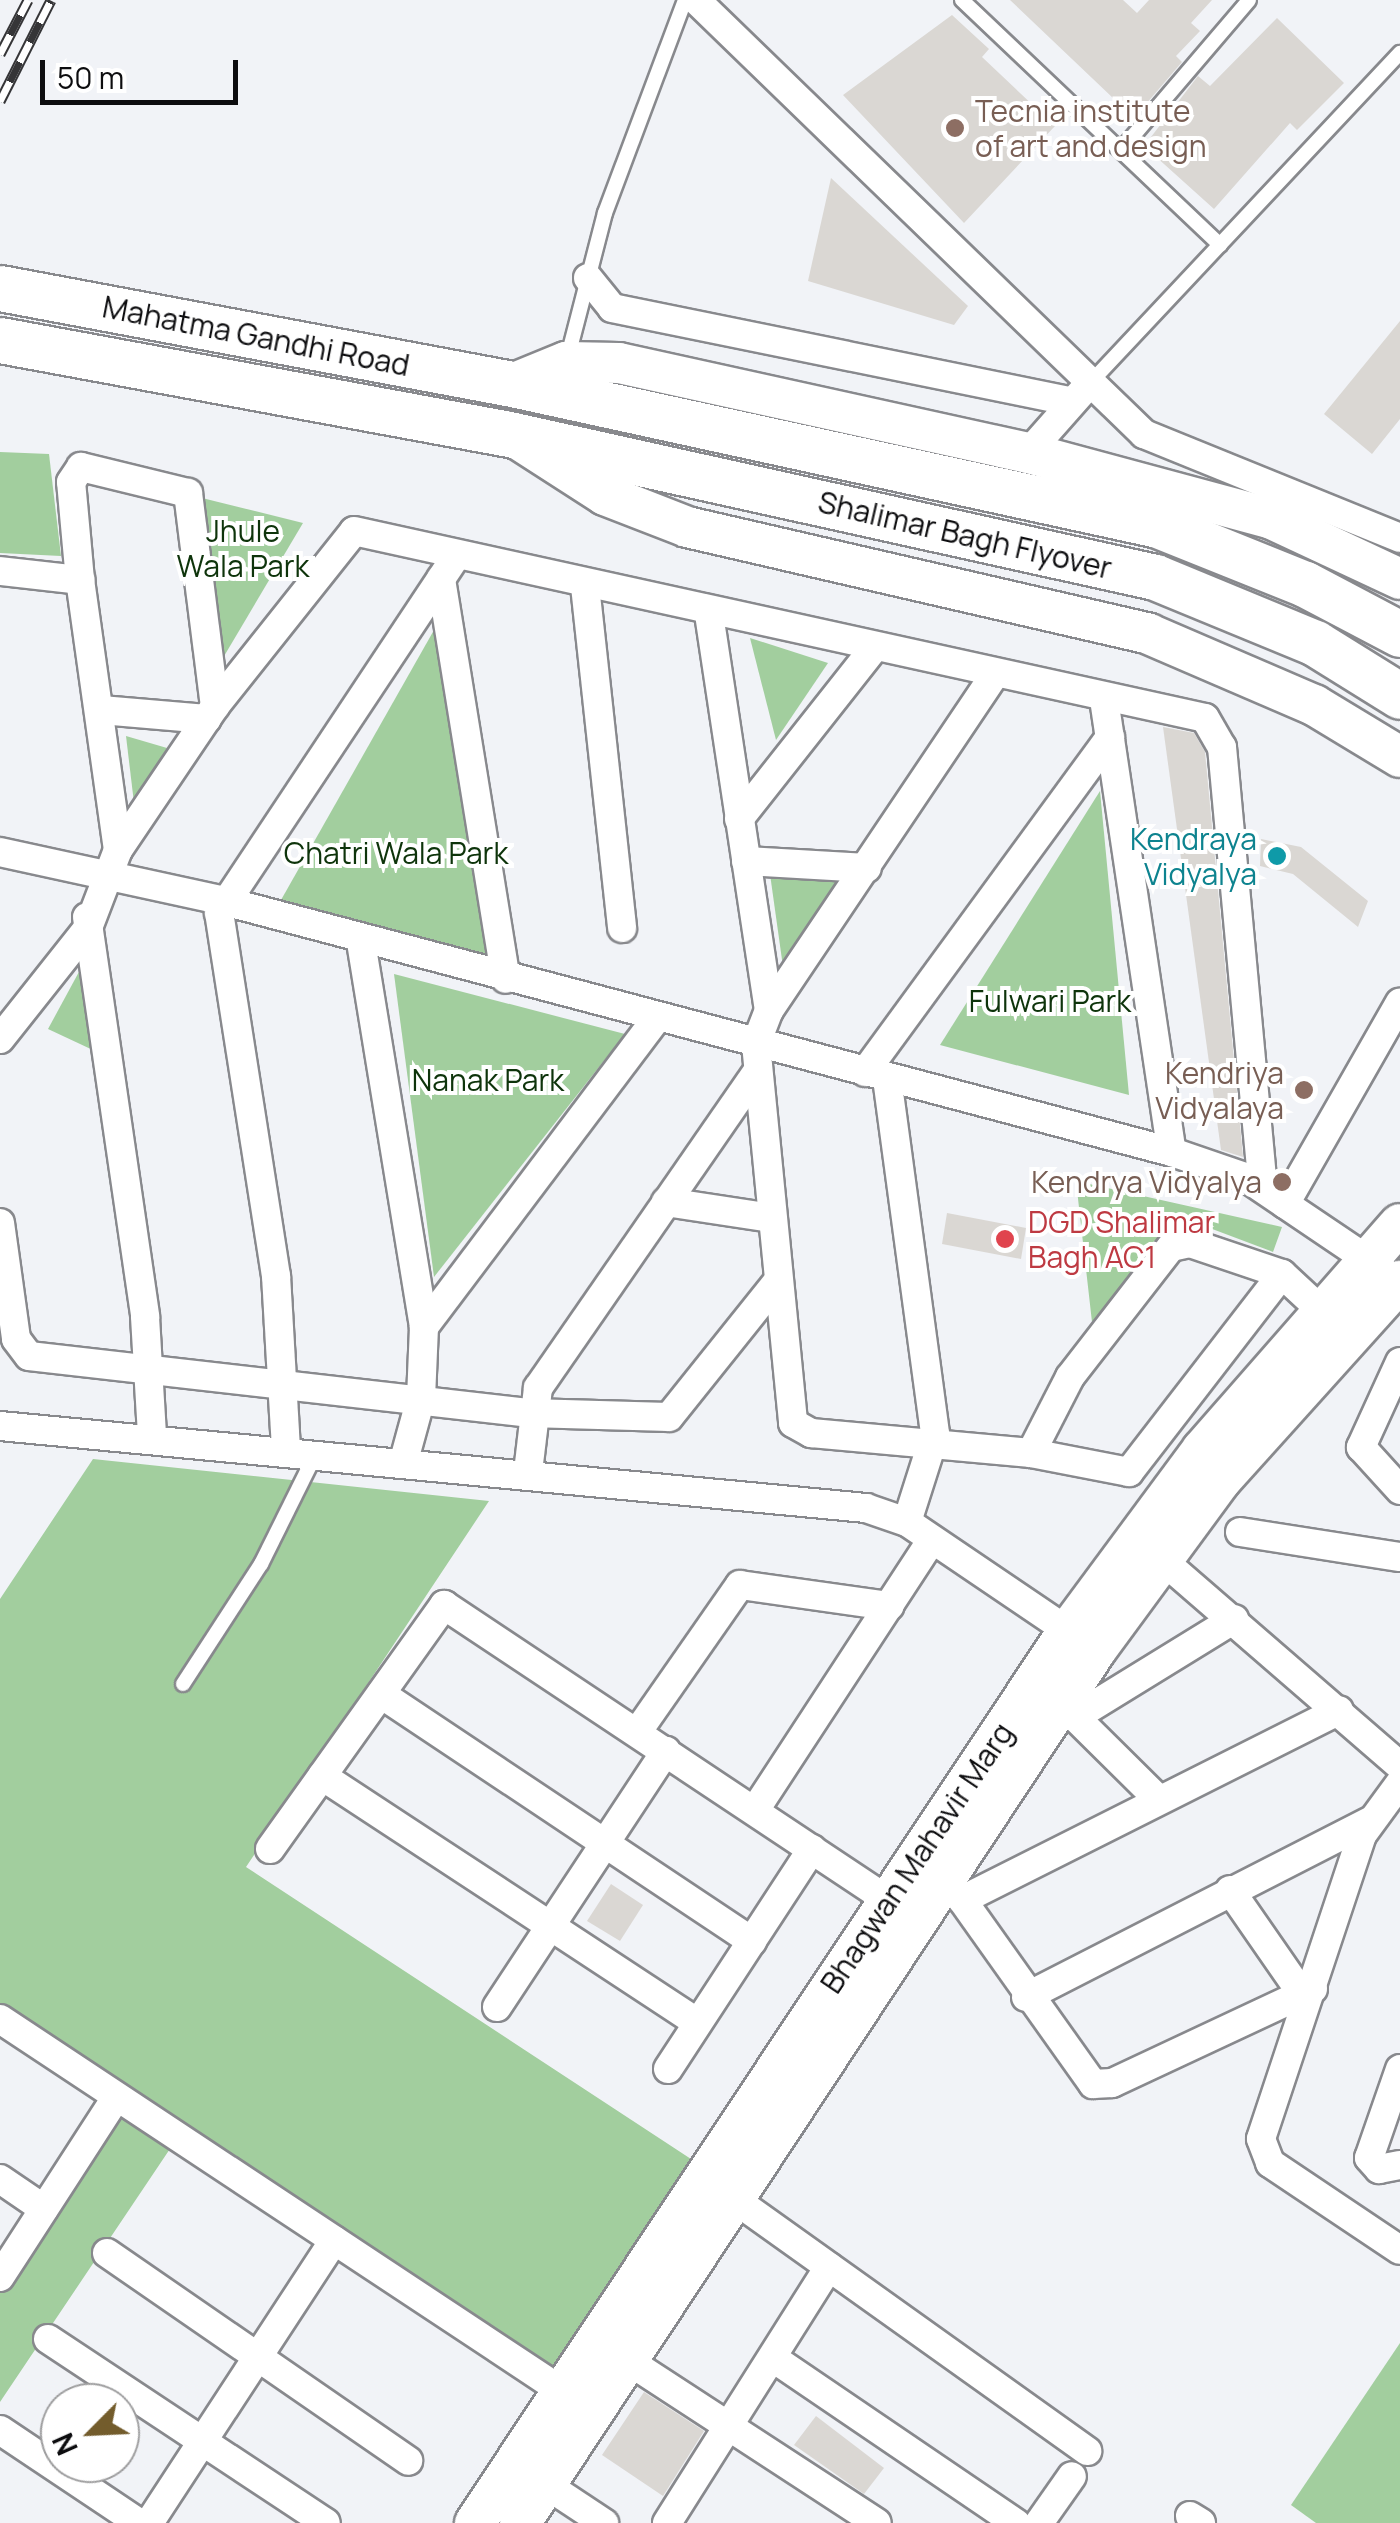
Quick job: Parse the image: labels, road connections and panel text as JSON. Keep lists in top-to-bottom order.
{
  "streets": {
    "main road": ["Mahatma Gandhi Road", "Shalimar Bagh Flyover"],
    "street": ["Bhagwan Mahavir Marg"]
  },
  "crossings": [
    ["Mahatma Gandhi Road", "Shalimar Bagh Flyover"]
  ],
  "parks": [
    "Jhule Wala Park",
    "Chatri Wala Park",
    "Fulwari Park",
    "Nanak Park"
  ],
  "places": [
    "Tecnia institute of art and design",
    "Kendraya Vidyalya",
    "Kendriya Vidyalaya",
    "Kendrya Vidyalya",
    "DGD Shalimar Bagh AC1"
  ],
  "scale_bar": "50 m",
  "north": "bottom left"
}
